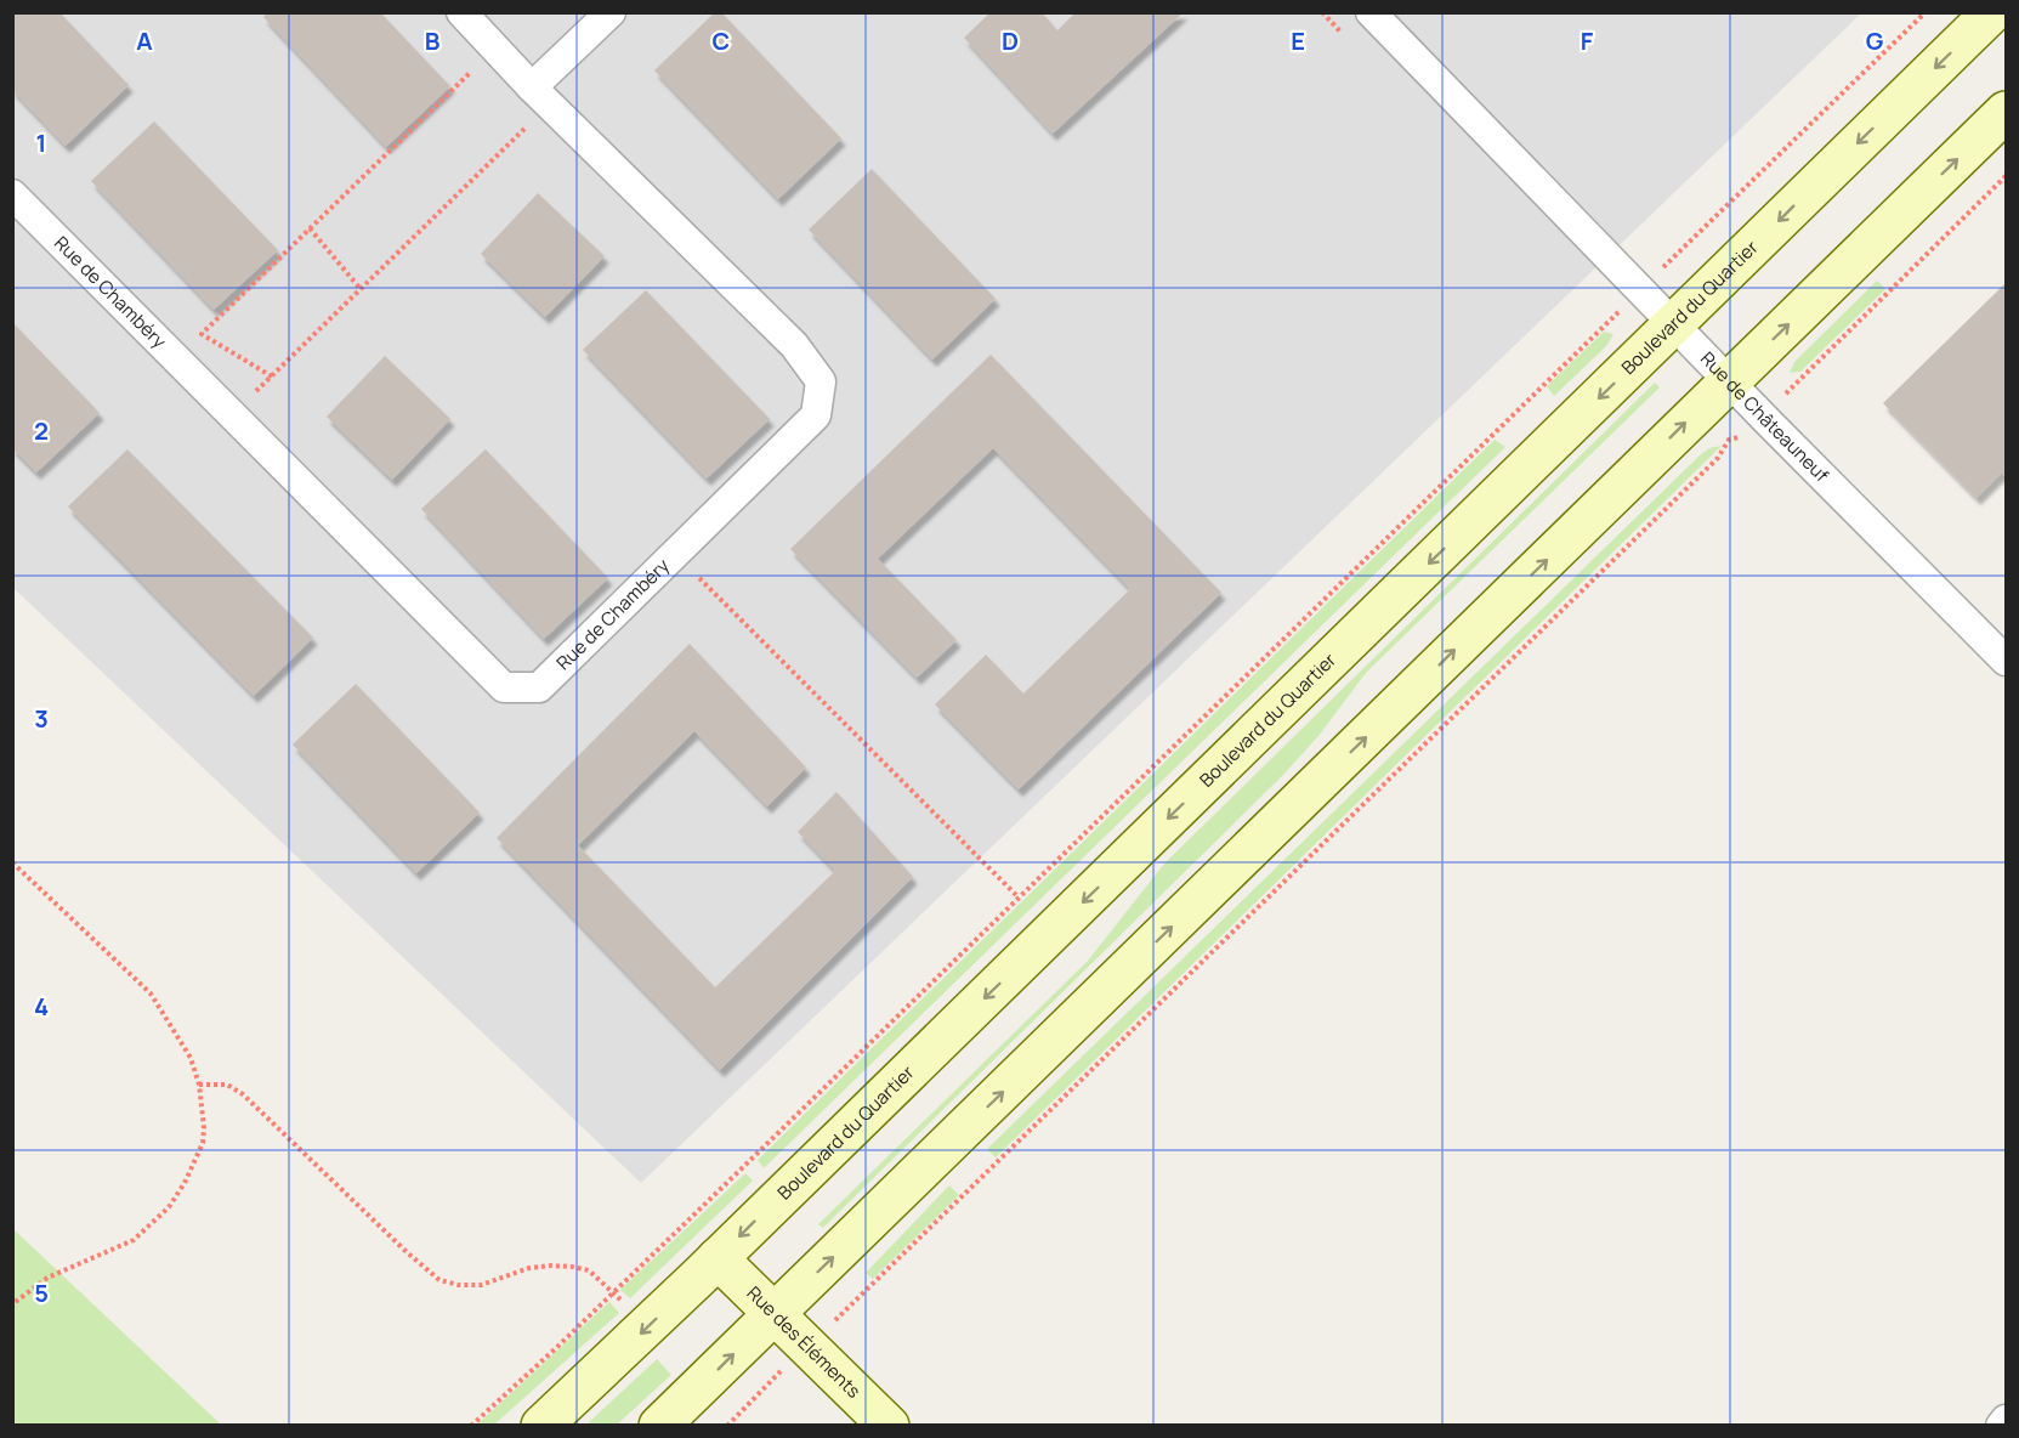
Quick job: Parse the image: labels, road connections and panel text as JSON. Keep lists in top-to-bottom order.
{
  "streets": {
    "main road": ["Boulevard du Quartier", "Rue des Éléments"],
    "street": ["Rue de Chambéry", "Rue de Châteauneuf"]
  },
  "crossings": [
    ["Boulevard du Quartier", "Rue de Châteauneuf"],
    ["Boulevard du Quartier", "Rue des Éléments"]
  ],
  "grid": {
    "columns": [
      "A",
      "B",
      "C",
      "D",
      "E",
      "F",
      "G"
    ],
    "rows": [
      "1",
      "2",
      "3",
      "4",
      "5"
    ]
  }
}
